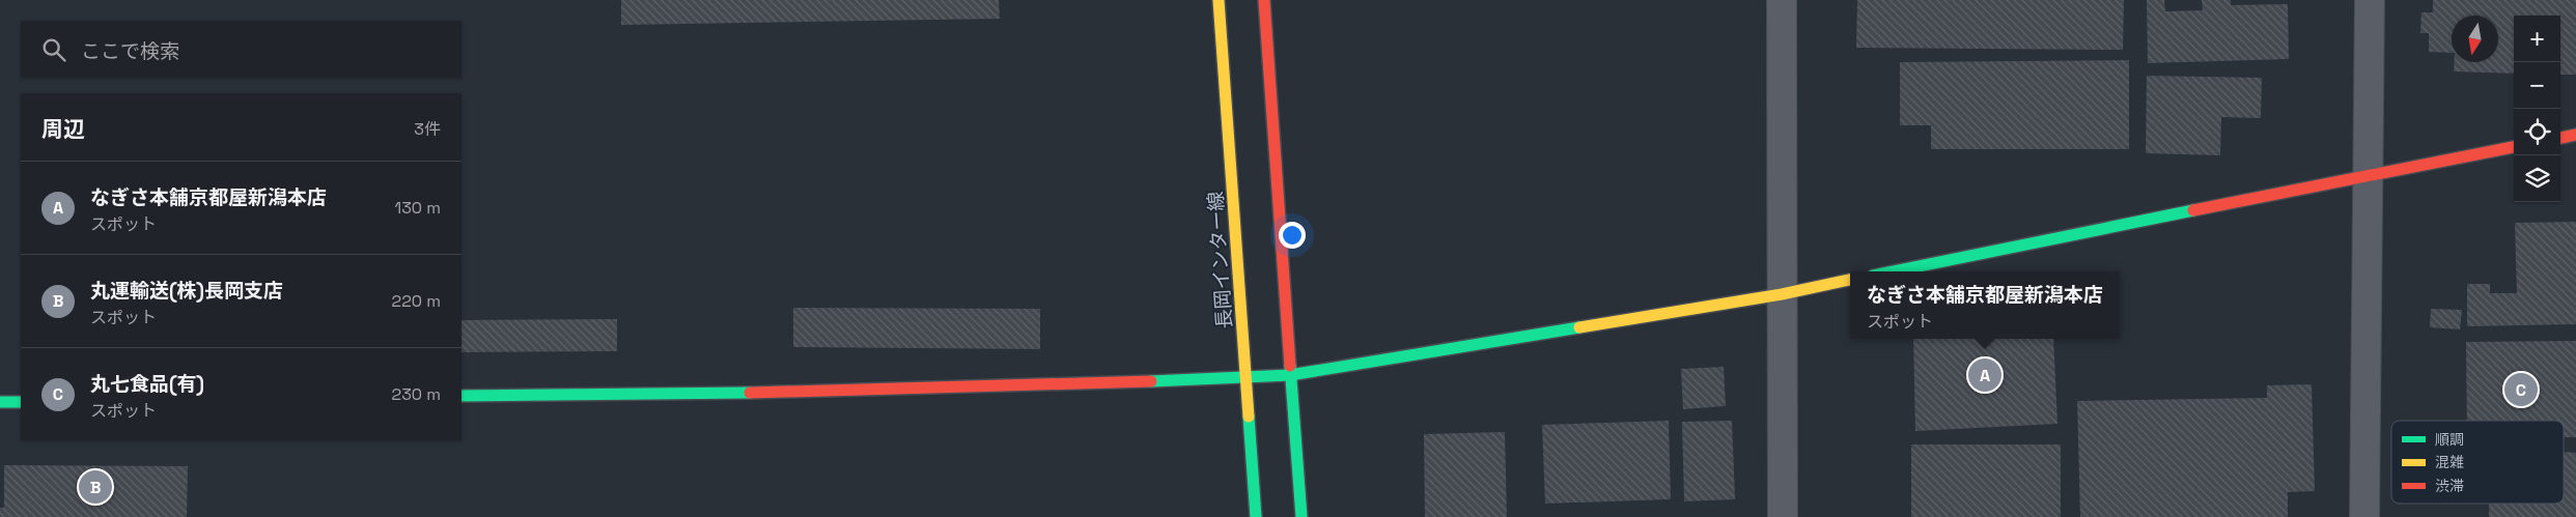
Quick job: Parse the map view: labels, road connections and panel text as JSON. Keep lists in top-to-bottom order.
{
  "streets": {
    "street": ["長岡インター線"]
  },
  "legend": ["順調", "混雑", "渋滞"],
  "north": "bottom",
  "page": {
    "map_buttons": ["+", "−"],
    "search": "ここで検索",
    "heading": ["周辺", "3件"],
    "list": [
      {
        "mark": "A",
        "name": "なぎさ本舗京都屋新潟本店",
        "note": "スポット",
        "value": "130 m"
      },
      {
        "mark": "B",
        "name": "丸運輸送(株)長岡支店",
        "note": "スポット",
        "value": "220 m"
      },
      {
        "mark": "C",
        "name": "丸七食品(有)",
        "note": "スポット",
        "value": "230 m"
      }
    ],
    "popup": ["なぎさ本舗京都屋新潟本店", "スポット"],
    "pins": ["A", "C", "B"]
  }
}
